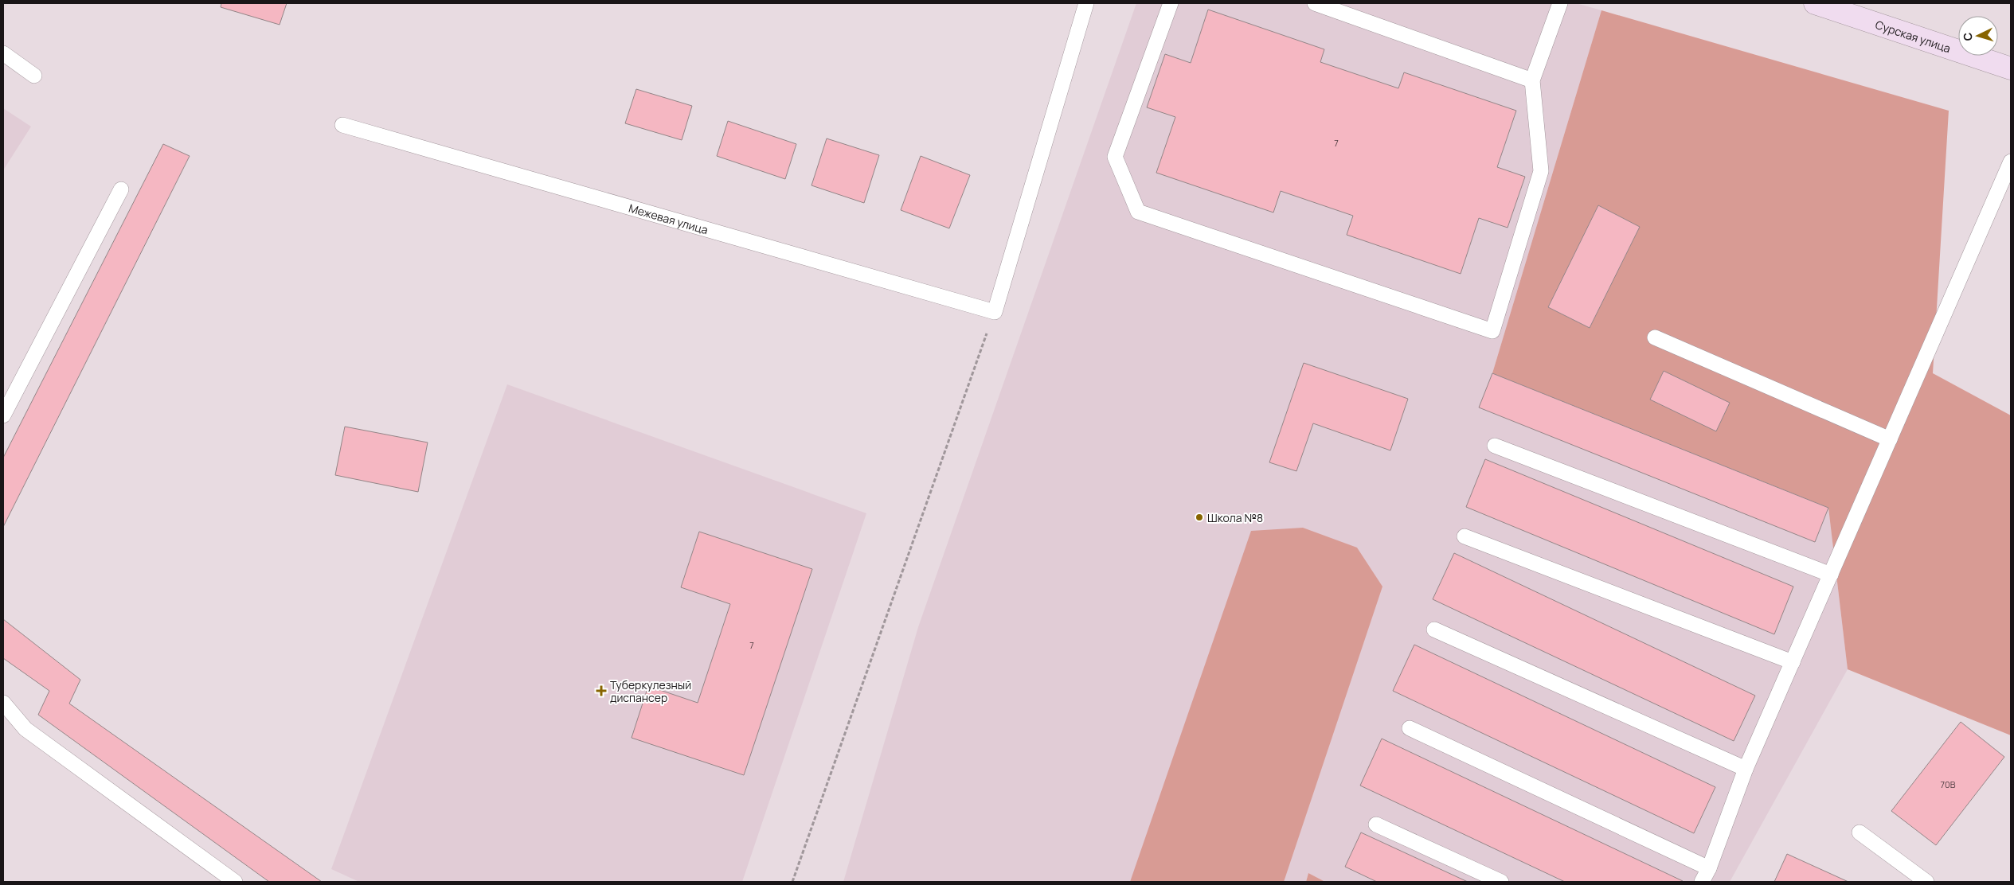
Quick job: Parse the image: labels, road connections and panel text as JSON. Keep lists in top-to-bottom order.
{
  "streets": {
    "street": ["Сурская улица"],
    "lane": ["Межевая улица"]
  },
  "places": {
    "other": ["Школа №8"],
    "health": ["Туберкулезный диспансер"]
  },
  "house_numbers": ["7", "7", "70В"],
  "north": "left"
}
